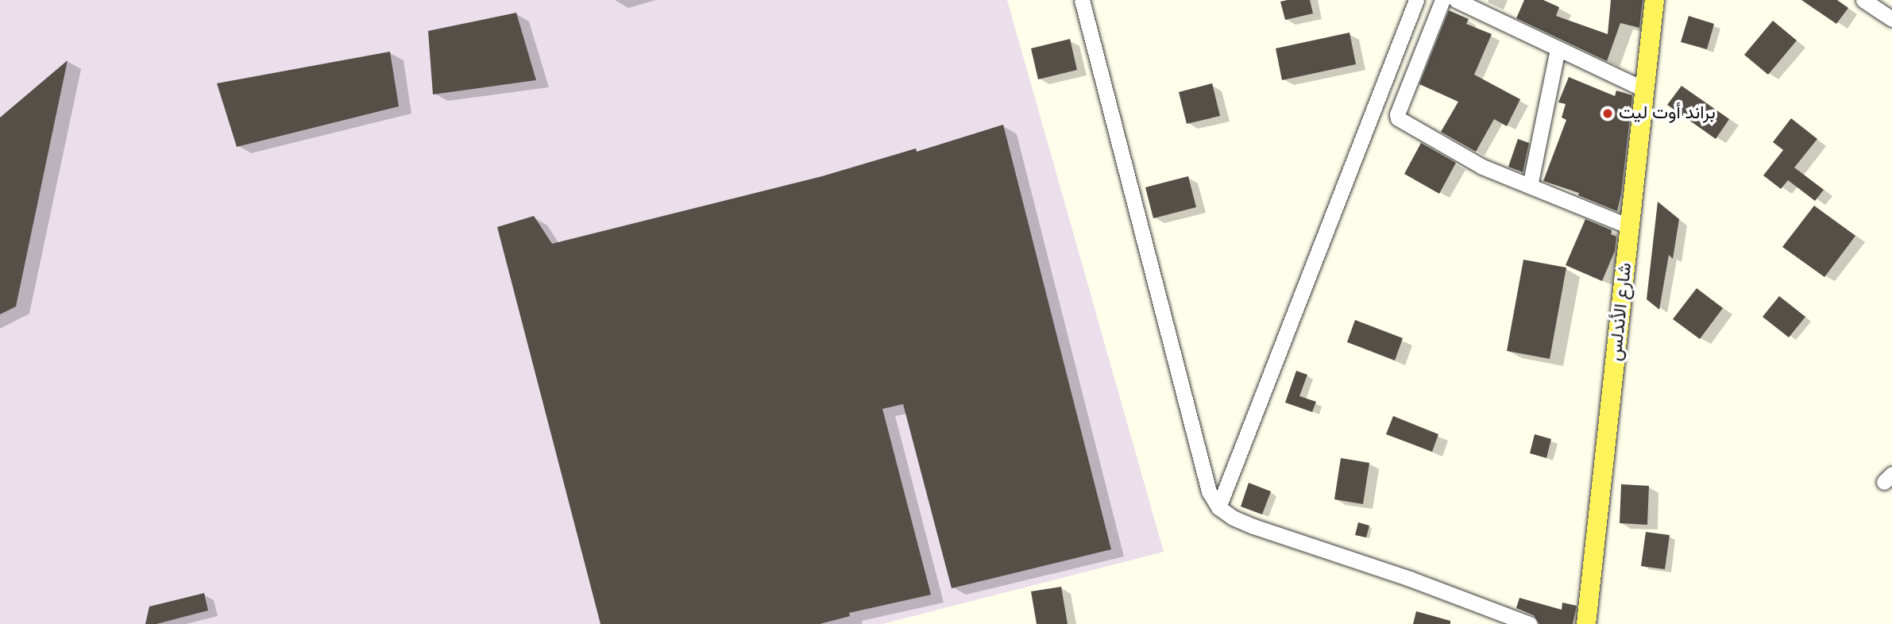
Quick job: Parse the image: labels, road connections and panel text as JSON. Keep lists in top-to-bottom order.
{
  "streets": {
    "main road": ["شارع الأندلس"]
  },
  "places": ["براند أوت ليت"]
}
